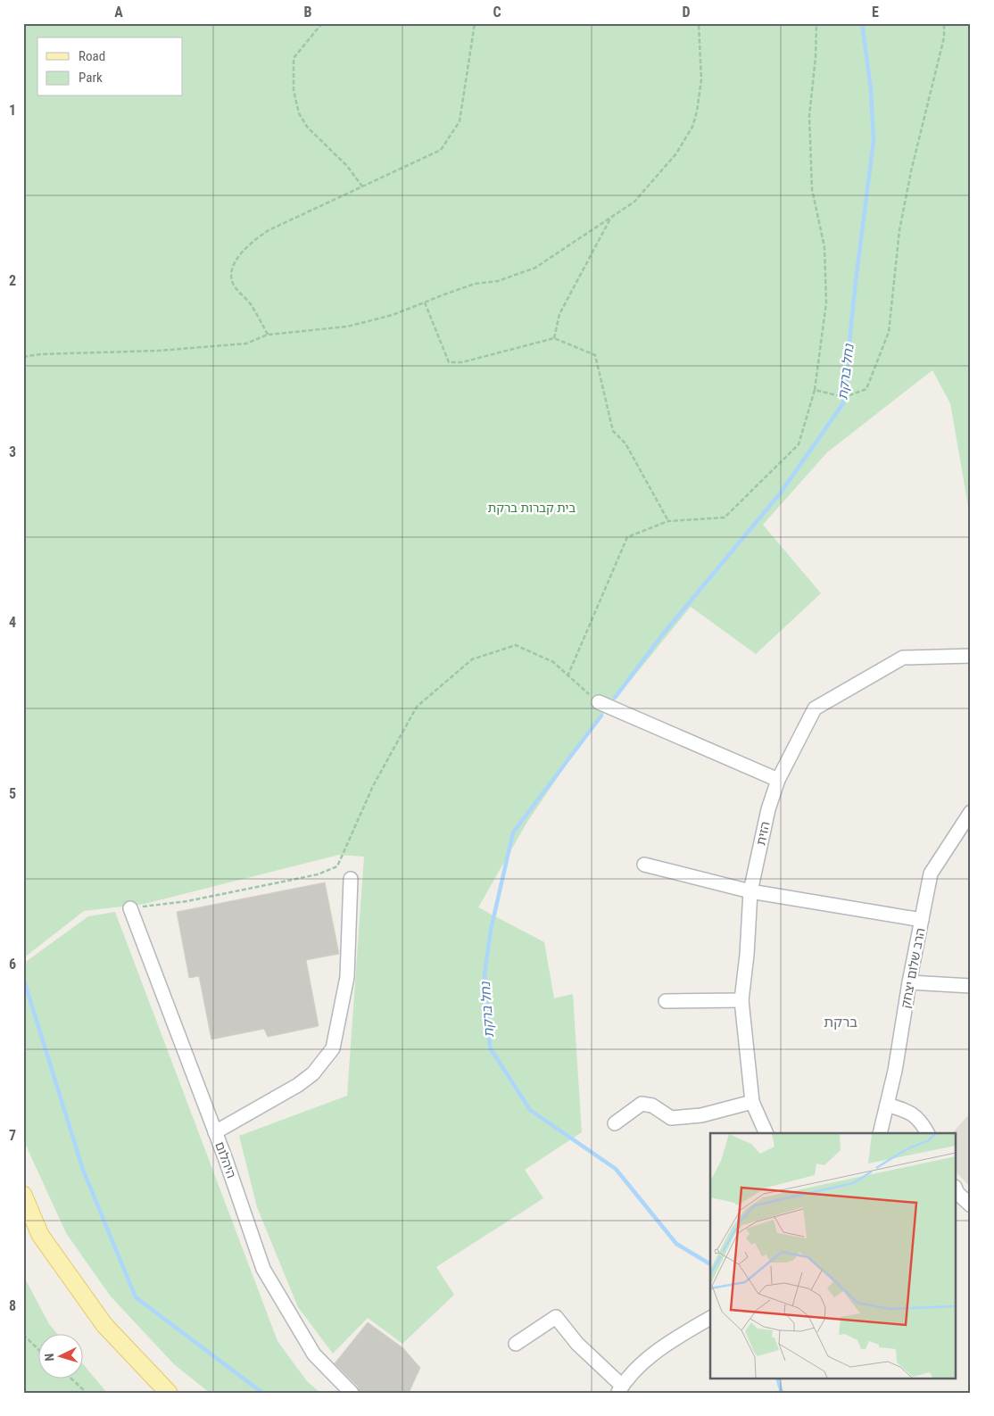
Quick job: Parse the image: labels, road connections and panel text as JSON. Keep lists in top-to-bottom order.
{
  "streets": {
    "street": ["הזית", "הרב שלום יצחק", "היהלום"]
  },
  "districts": ["ברקת"],
  "water": ["נחל ברקת"],
  "parks": ["בית קברות ברקת"],
  "legend": ["Road", "Park"],
  "north": "left",
  "grid": {
    "columns": [
      "A",
      "B",
      "C",
      "D",
      "E"
    ],
    "rows": [
      "1",
      "2",
      "3",
      "4",
      "5",
      "6",
      "7",
      "8"
    ]
  }
}
